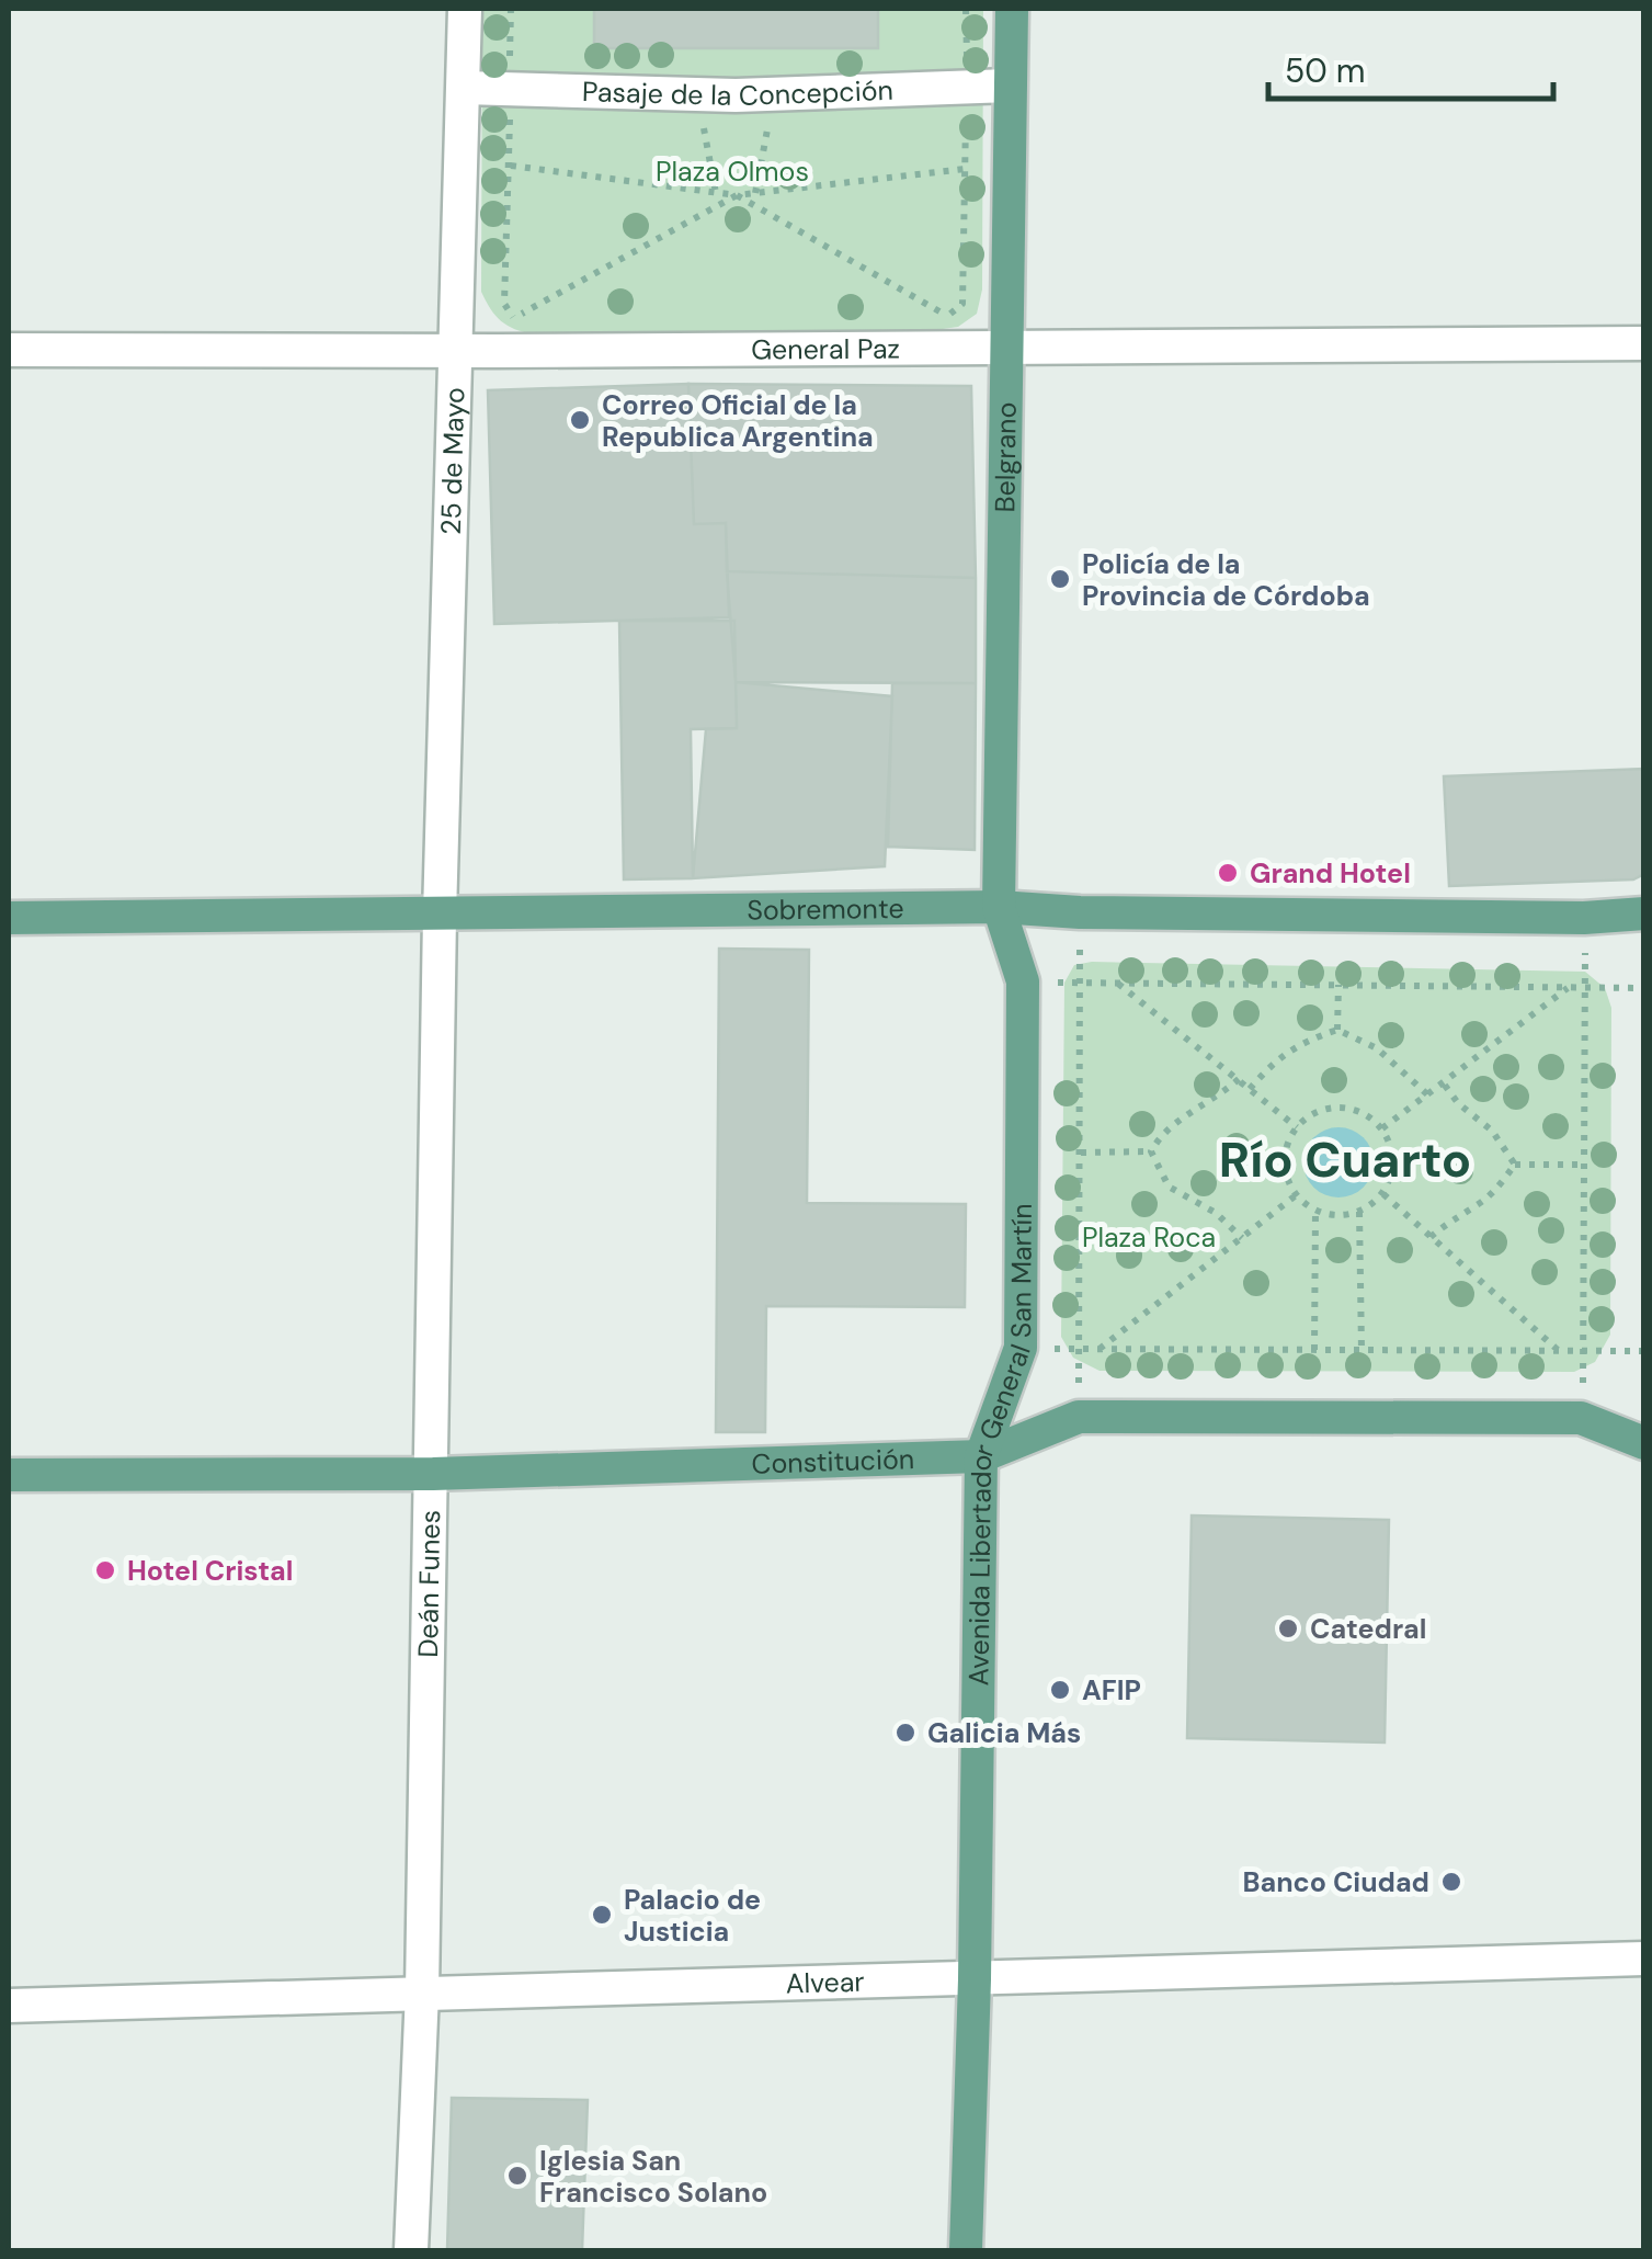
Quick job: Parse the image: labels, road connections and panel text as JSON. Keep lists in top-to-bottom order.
{
  "streets": {
    "main road": [
      "Belgrano",
      "Sobremonte",
      "Avenida Libertador General San Martín",
      "Constitución"
    ],
    "street": [
      "Pasaje de la Concepción",
      "General Paz",
      "25 de Mayo",
      "Deán Funes",
      "Alvear"
    ]
  },
  "crossings": [
    ["Pasaje de la Concepción", "Belgrano"],
    ["Pasaje de la Concepción", "25 de Mayo"],
    ["General Paz", "Belgrano"],
    ["General Paz", "25 de Mayo"],
    ["Belgrano", "Sobremonte"],
    ["Belgrano", "Avenida Libertador General San Martín"],
    ["25 de Mayo", "Sobremonte"],
    ["25 de Mayo", "Deán Funes"],
    ["Sobremonte", "Avenida Libertador General San Martín"],
    ["Sobremonte", "Deán Funes"],
    ["Avenida Libertador General San Martín", "Constitución"],
    ["Avenida Libertador General San Martín", "Alvear"],
    ["Constitución", "Deán Funes"],
    ["Deán Funes", "Alvear"]
  ],
  "districts": ["Río Cuarto"],
  "parks": ["Plaza Olmos", "Plaza Roca"],
  "places": [
    "Correo Oficial de la Republica Argentina",
    "Policía de la Provincia de Córdoba",
    "Grand Hotel",
    "Hotel Cristal",
    "Catedral",
    "AFIP",
    "Galicia Más",
    "Banco Ciudad",
    "Palacio de Justicia",
    "Iglesia San Francisco Solano"
  ],
  "scale_bar": "50 m"
}
